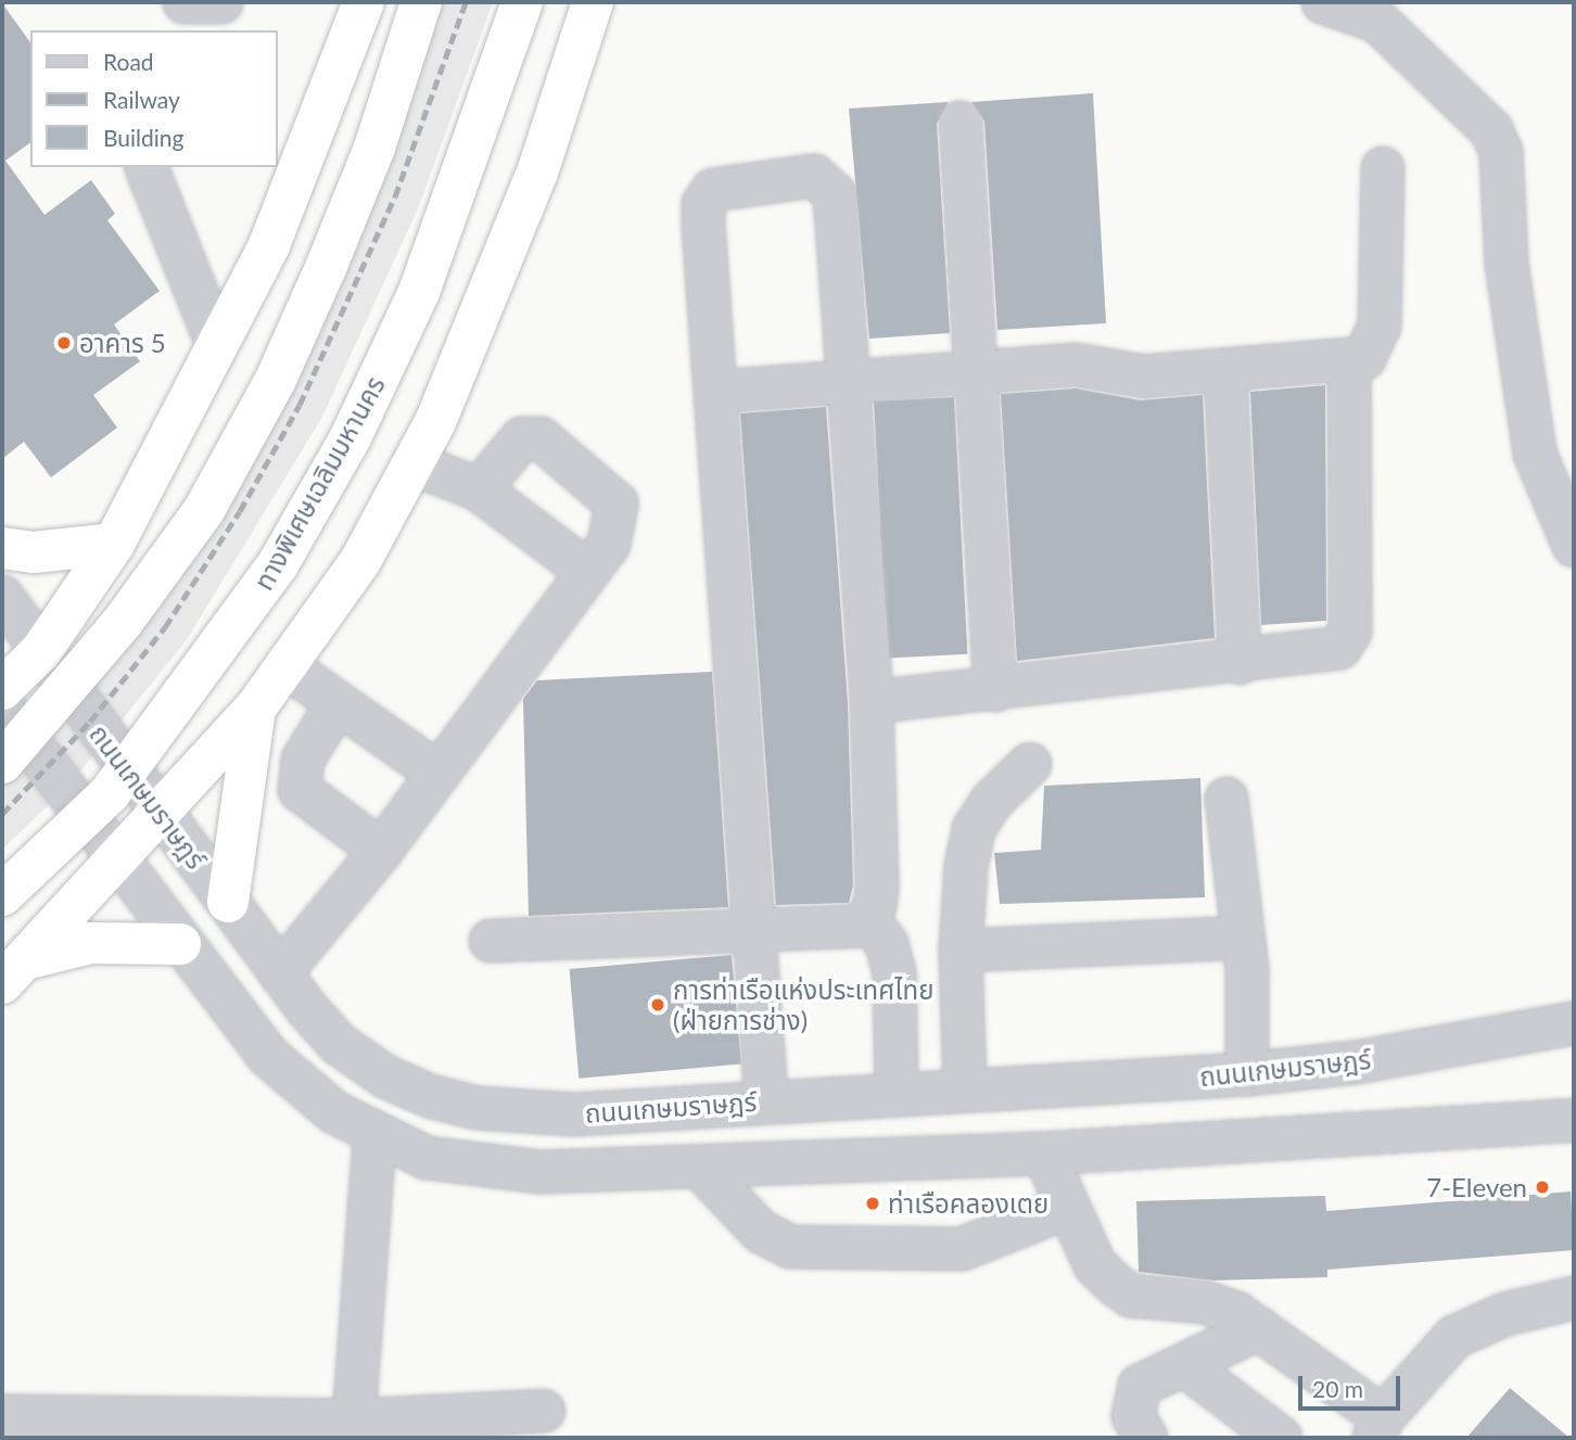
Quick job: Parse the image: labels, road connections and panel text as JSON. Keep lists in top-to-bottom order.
{
  "streets": {
    "highway": ["ทางพิเศษเฉลิมมหานคร"],
    "street": ["ถนนเกษมราษฎร์"]
  },
  "places": [
    "อาคาร 5",
    "การท่าเรือแห่งประเทศไทย (ฝ่ายการช่าง)",
    "7-Eleven",
    "ท่าเรือคลองเตย"
  ],
  "legend": ["Road", "Railway", "Building"],
  "scale_bar": "20 m"
}
